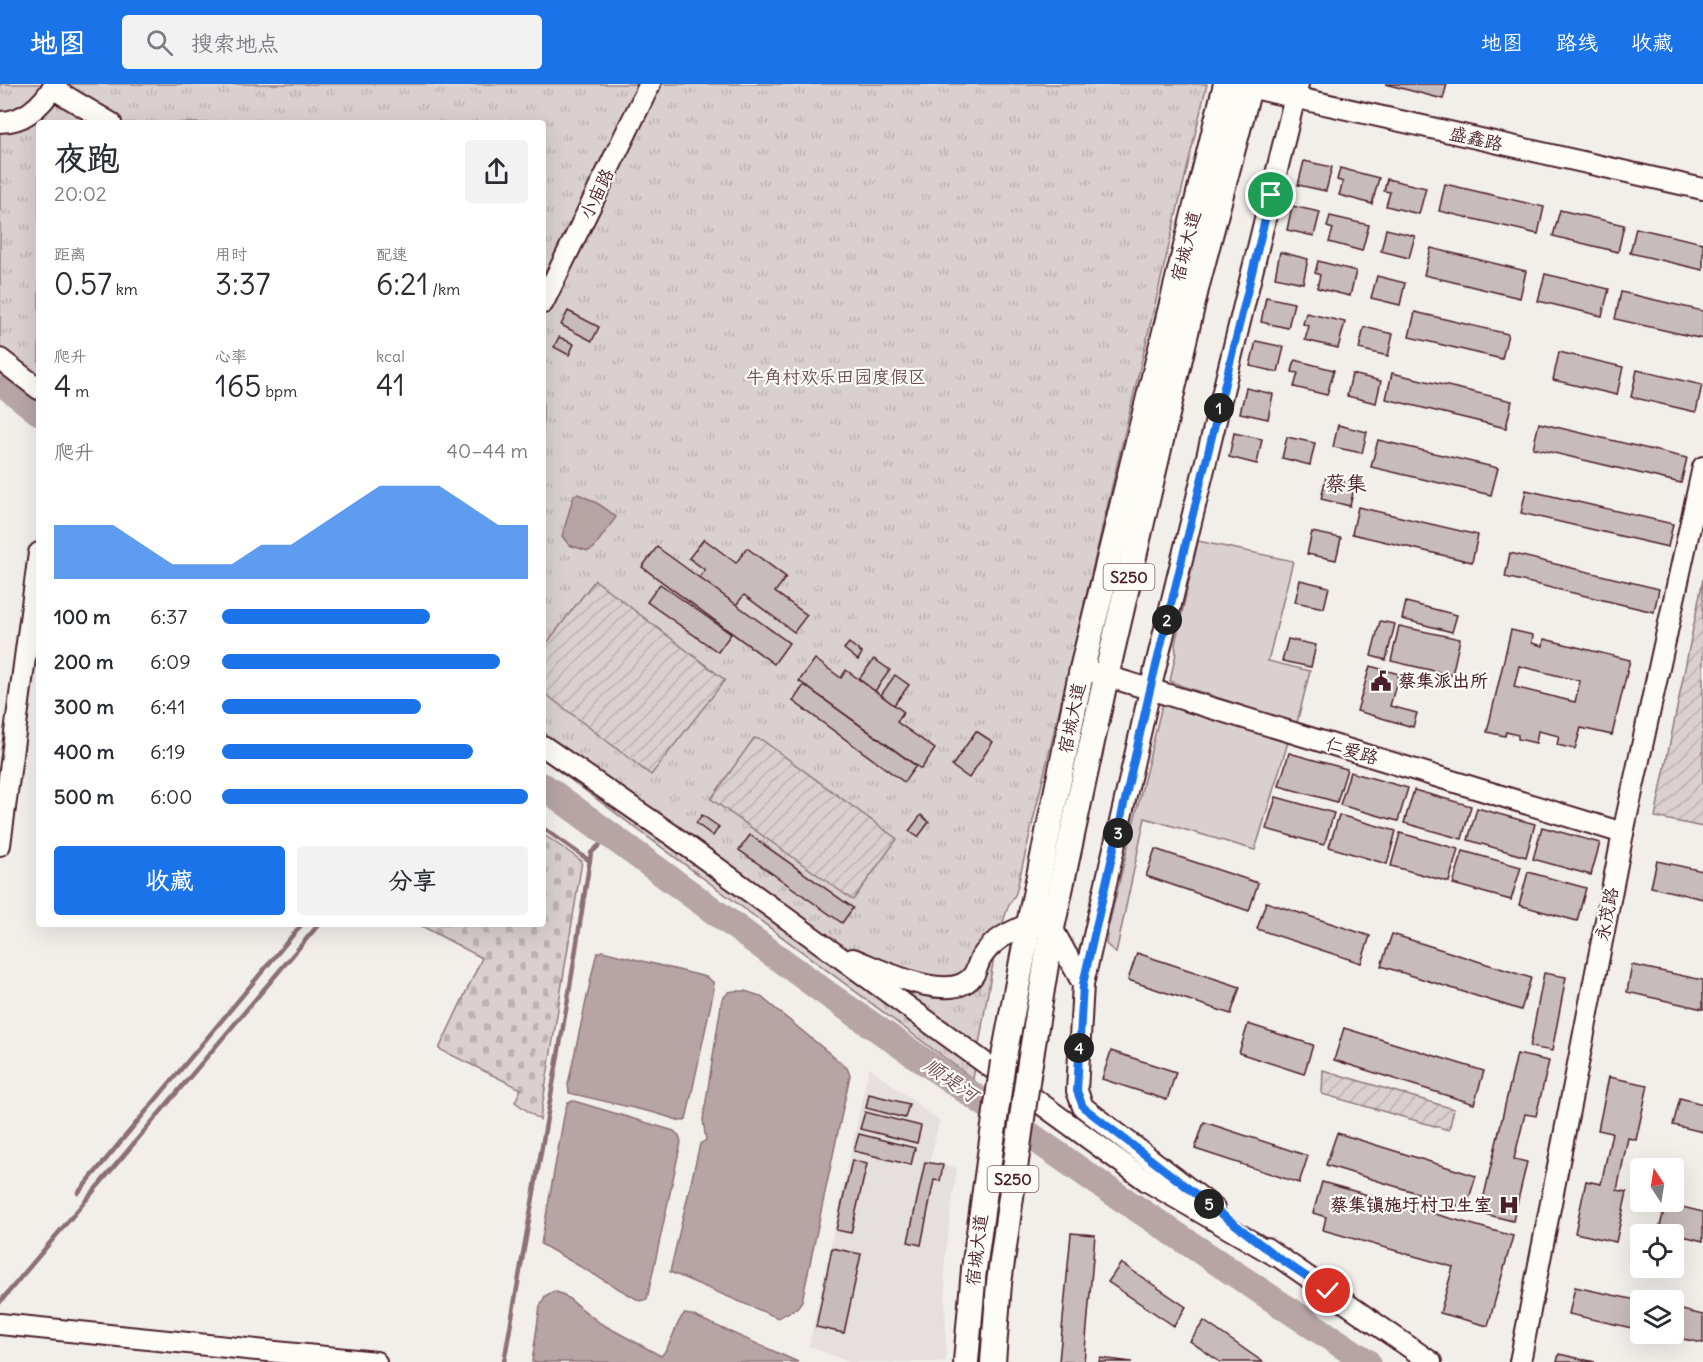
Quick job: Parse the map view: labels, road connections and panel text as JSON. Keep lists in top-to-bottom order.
{
  "streets": {
    "main road": ["宿城大道", "S250"],
    "street": [
      "盛鑫路",
      "小庙路",
      "仁爱路",
      "永茂路"
    ]
  },
  "crossings": [
    ["盛鑫路", "宿城大道"],
    ["宿城大道", "仁爱路"],
    ["仁爱路", "永茂路"]
  ],
  "districts": ["蔡集"],
  "water": ["顺堤河"],
  "parks": ["牛角村欢乐田园度假区"],
  "places": {
    "public building": ["蔡集派出所"],
    "hospital": ["蔡集镇施圩村卫生室"]
  },
  "north": "top",
  "page": {
    "header": "地图",
    "search": "搜索地点",
    "nav": ["地图", "路线", "收藏"],
    "heading": ["夜跑", "20:02"],
    "stats": [
      ["距离", "0.57 km"],
      ["用时", "3:37"],
      ["配速", "6:21 /km"],
      ["爬升", "4 m"],
      ["心率", "165 bpm"],
      ["kcal", "41"]
    ],
    "pins": [
      "1",
      "2",
      "3",
      "4",
      "5"
    ],
    "chart": ["爬升", "40–44 m"],
    "list": [
      {
        "name": "100 m",
        "note": "6:37"
      },
      {
        "name": "200 m",
        "note": "6:09"
      },
      {
        "name": "300 m",
        "note": "6:41"
      },
      {
        "name": "400 m",
        "note": "6:19"
      },
      {
        "name": "500 m",
        "note": "6:00"
      }
    ],
    "buttons": ["收藏", "分享"]
  }
}
